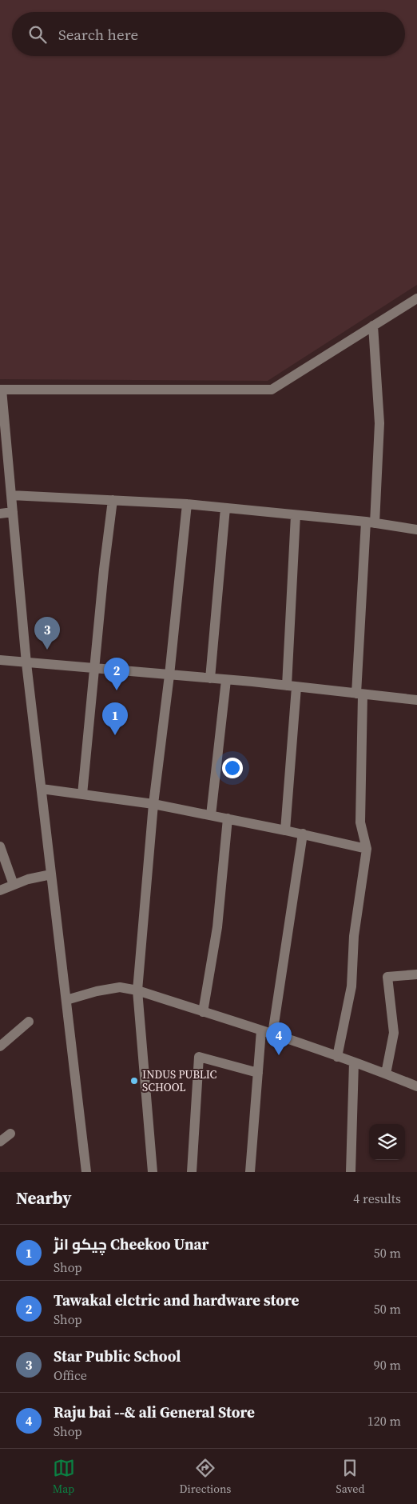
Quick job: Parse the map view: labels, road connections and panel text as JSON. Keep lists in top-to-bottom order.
{
  "places": ["INDUS PUBLIC SCHOOL"],
  "page": {
    "search": "Search here",
    "pins": [
      "3",
      "2",
      "1",
      "4"
    ],
    "heading": ["Nearby", "4 results"],
    "list": [
      {
        "mark": "1",
        "name": "چیکو انڑ Cheekoo Unar",
        "note": "Shop",
        "value": "50 m"
      },
      {
        "mark": "2",
        "name": "Tawakal elctric and hardware store",
        "note": "Shop",
        "value": "50 m"
      },
      {
        "mark": "3",
        "name": "Star Public School",
        "note": "Office",
        "value": "90 m"
      },
      {
        "mark": "4",
        "name": "Raju bai --& ali General Store",
        "note": "Shop",
        "value": "120 m"
      }
    ],
    "nav": ["Map", "Directions", "Saved"]
  }
}
